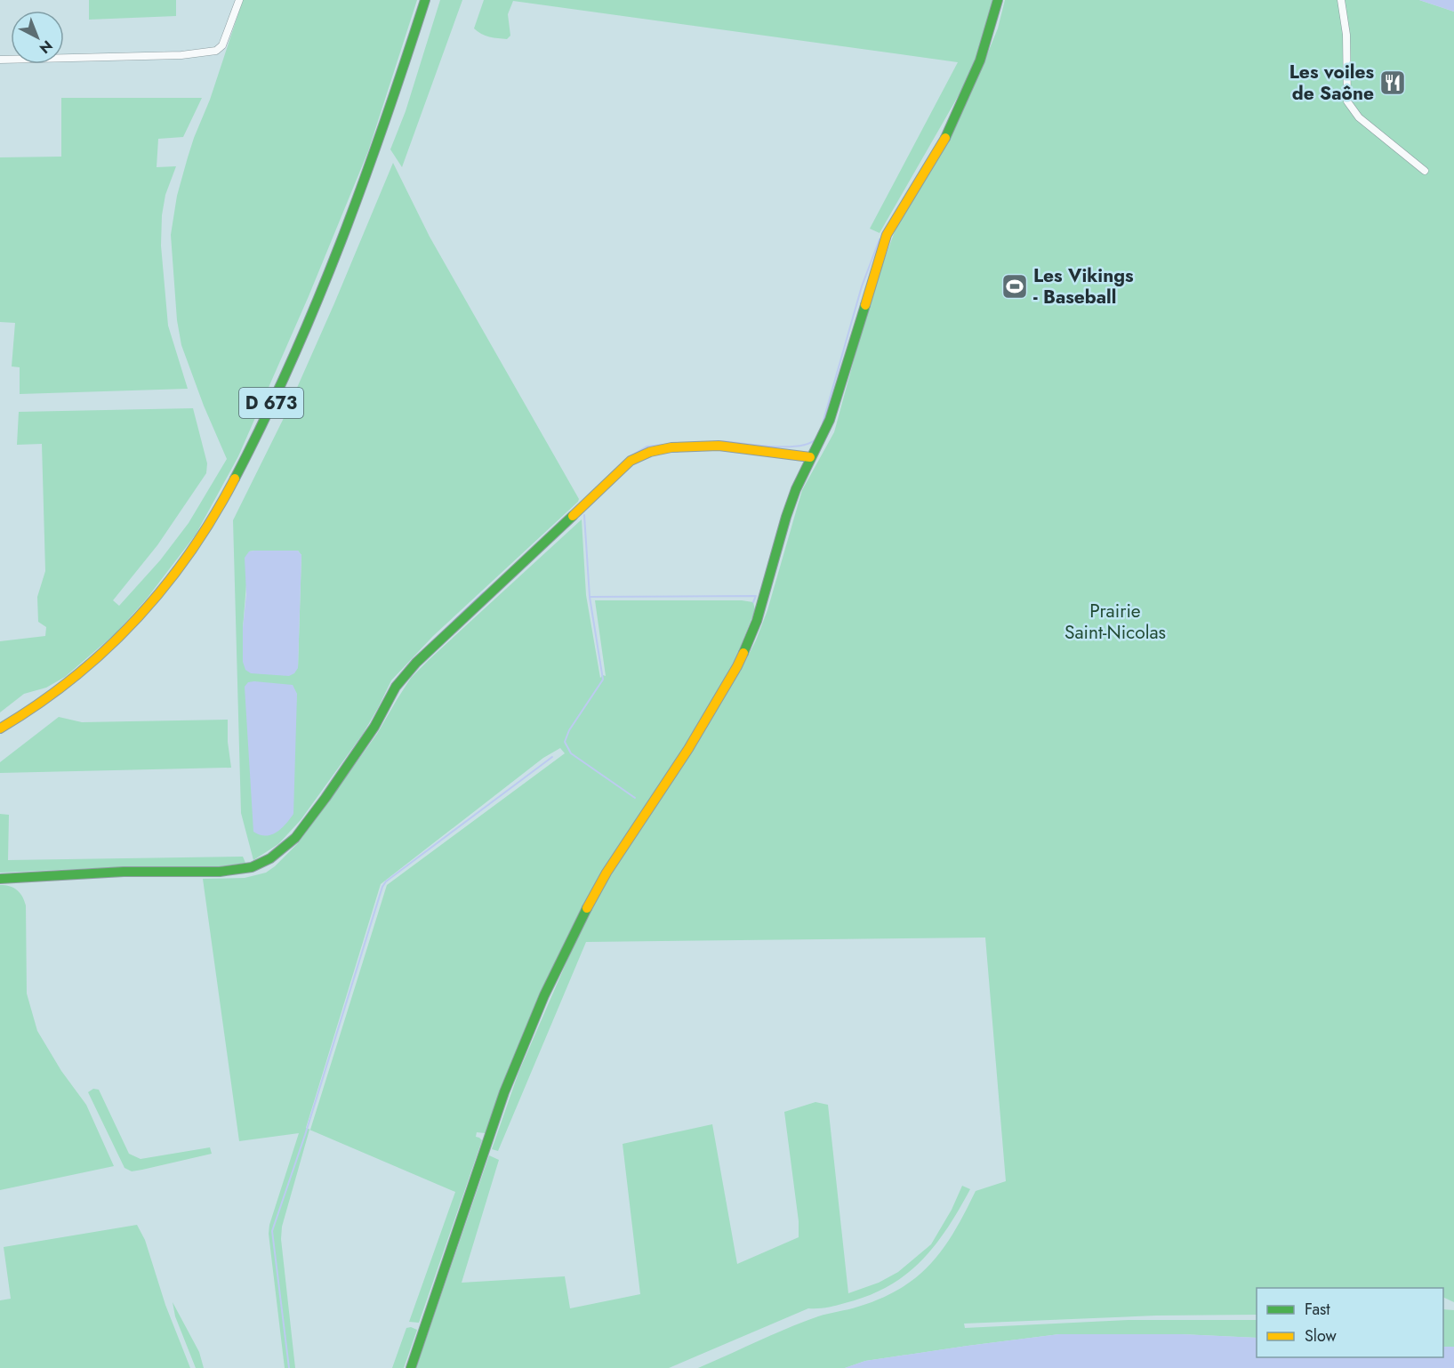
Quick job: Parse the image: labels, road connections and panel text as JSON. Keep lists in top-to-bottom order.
{
  "streets": {
    "street": ["D 673"]
  },
  "parks": ["Prairie Saint-Nicolas"],
  "places": {
    "restaurant": ["Les voiles de Saône"],
    "sports": ["Les Vikings - Baseball"]
  },
  "legend": ["Fast", "Slow"],
  "north": "bottom right"
}
